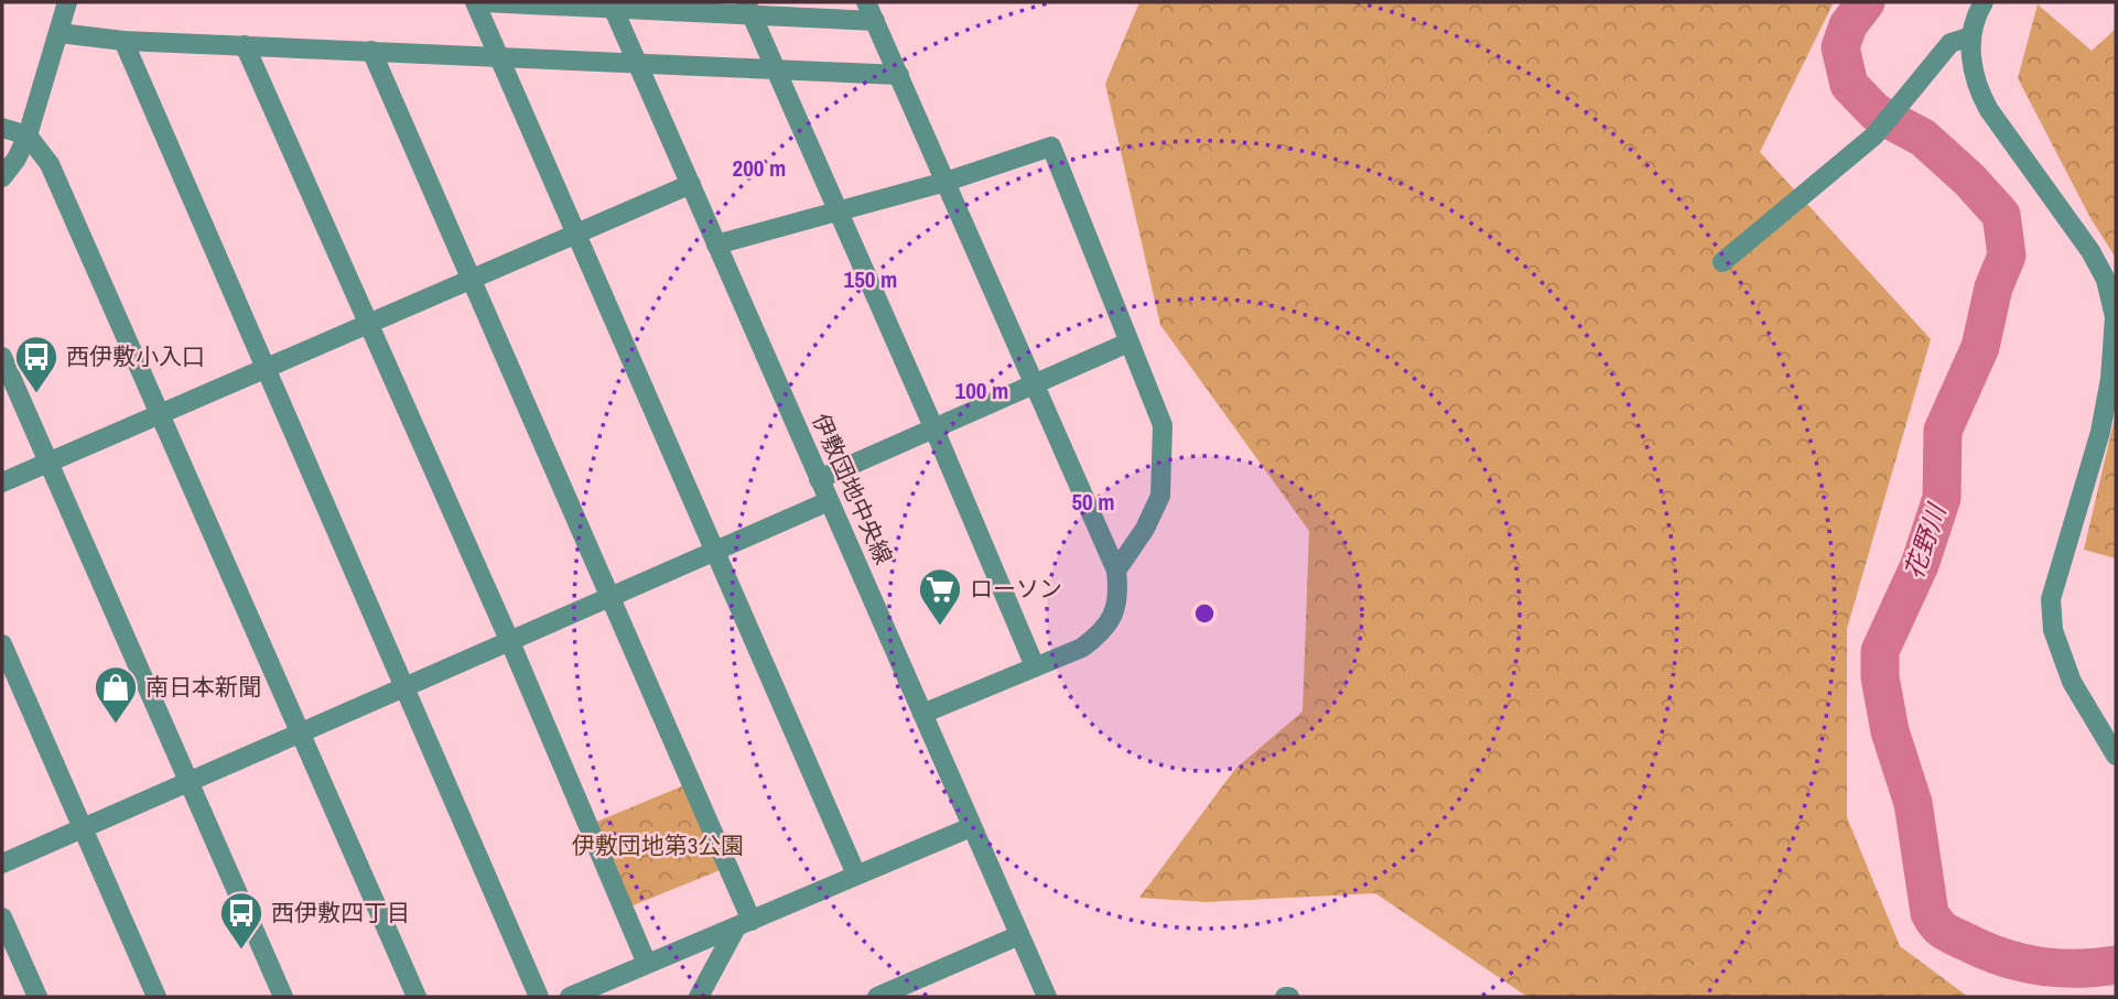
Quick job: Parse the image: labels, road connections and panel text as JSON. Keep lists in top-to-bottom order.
{
  "streets": {
    "street": ["伊敷団地中央線"]
  },
  "water": ["花野川"],
  "parks": ["伊敷団地第3公園"],
  "places": {
    "bus stop": ["西伊敷小入口", "西伊敷四丁目"],
    "supermarket": ["ローソン"],
    "shop": ["南日本新聞"]
  },
  "rings": [
    "200 m",
    "150 m",
    "100 m",
    "50 m"
  ]
}
